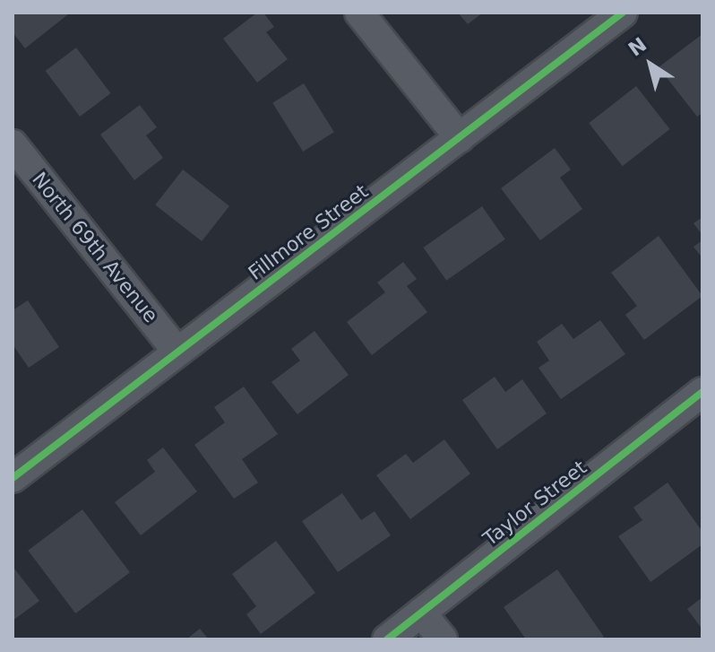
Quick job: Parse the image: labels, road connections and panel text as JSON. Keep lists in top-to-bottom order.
{
  "streets": {
    "street": ["Fillmore Street", "North 69th Avenue", "Taylor Street"]
  },
  "crossings": [
    ["Fillmore Street", "North 69th Avenue"]
  ],
  "north": "top left"
}
